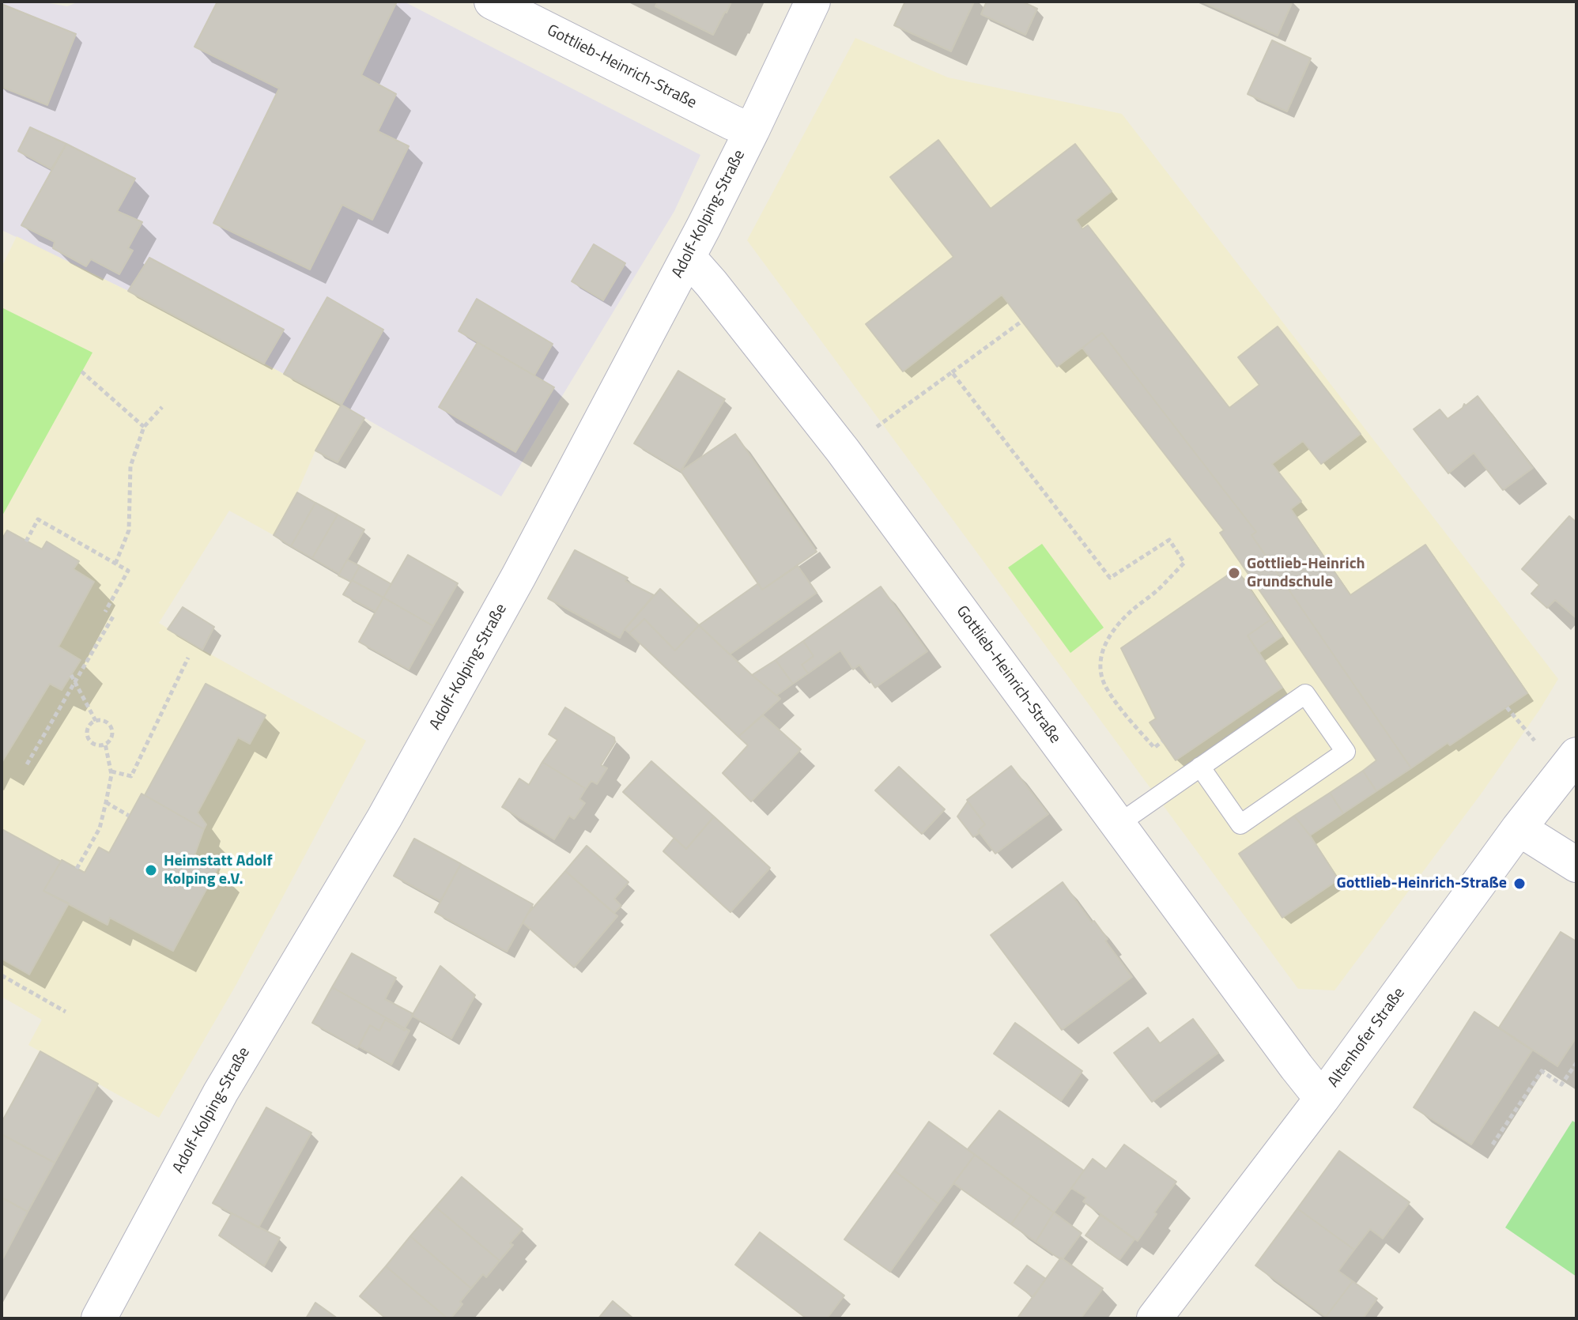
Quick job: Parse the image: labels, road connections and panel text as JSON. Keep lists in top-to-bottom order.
{
  "streets": {
    "street": ["Gottlieb-Heinrich-Straße", "Adolf-Kolping-Straße", "Altenhofer Straße"]
  },
  "crossings": [
    ["Gottlieb-Heinrich-Straße", "Adolf-Kolping-Straße"],
    ["Gottlieb-Heinrich-Straße", "Altenhofer Straße"]
  ],
  "places": ["Gottlieb-Heinrich Grundschule", "Heimstatt Adolf Kolping e.V.", "Gottlieb-Heinrich-Straße"]
}
